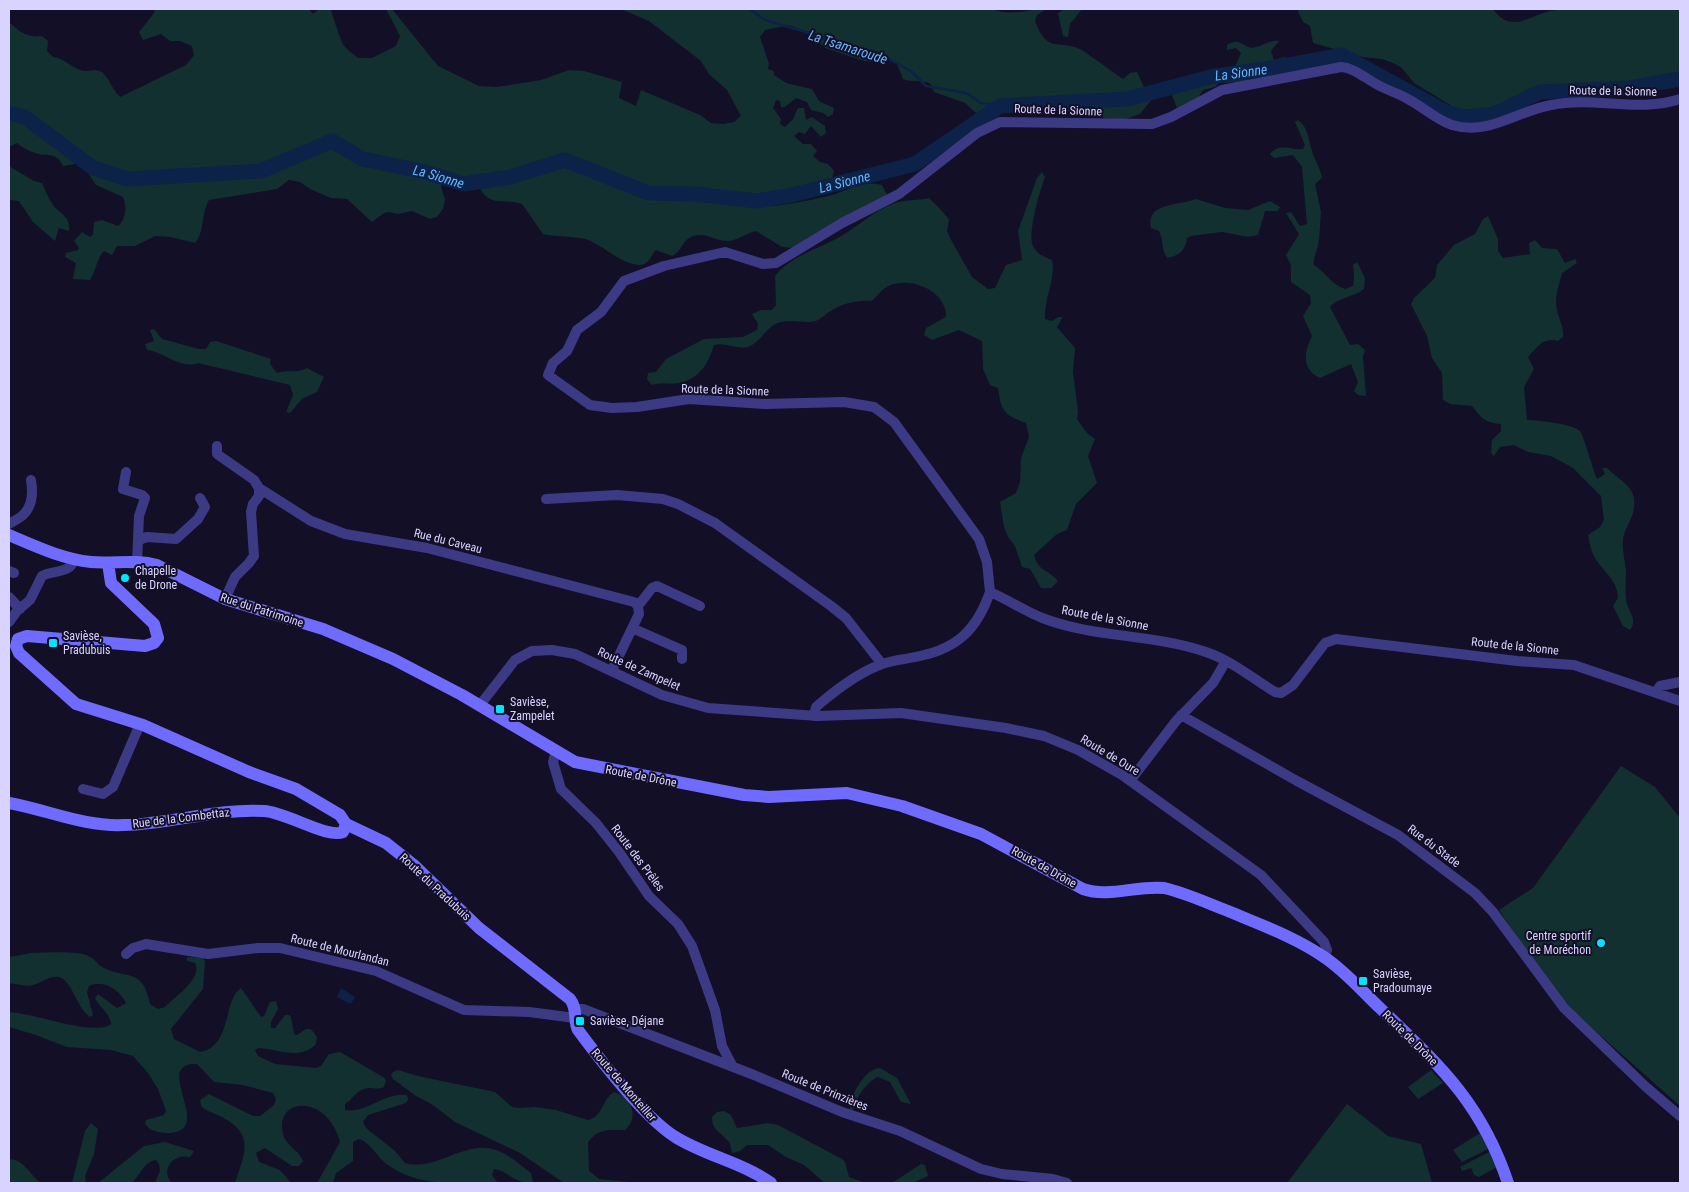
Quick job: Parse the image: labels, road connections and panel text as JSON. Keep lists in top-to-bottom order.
{
  "streets": {
    "street": [
      "Route de la Sionne",
      "Rue du Caveau",
      "Rue du Patrimoine",
      "Route de Zampelet",
      "Route de Oure",
      "Route de Drône",
      "Rue de la Combettaz",
      "Rue du Stade",
      "Route des Prêles",
      "Route du Pradubuis",
      "Route de Mourlandan",
      "Route de Monteiller",
      "Route de Prinzières"
    ]
  },
  "crossings": [
    ["Rue du Patrimoine", "Route de Zampelet"],
    ["Rue du Patrimoine", "Route de Drône"],
    ["Route de Zampelet", "Route de Oure"],
    ["Route de Zampelet", "Route de Drône"],
    ["Route de Oure", "Route de Drône"],
    ["Route de Drône", "Route des Prêles"],
    ["Rue de la Combettaz", "Route du Pradubuis"],
    ["Route des Prêles", "Route de Prinzières"],
    ["Route du Pradubuis", "Route de Mourlandan"],
    ["Route du Pradubuis", "Route de Monteiller"],
    ["Route du Pradubuis", "Route de Prinzières"],
    ["Route de Mourlandan", "Route de Monteiller"],
    ["Route de Mourlandan", "Route de Prinzières"],
    ["Route de Monteiller", "Route de Prinzières"]
  ],
  "water": ["La Tsamaroude", "La Sionne"],
  "places": {
    "other": ["Chapelle de Drone", "Centre sportif de Moréchon"],
    "transit": [
      "Savièse, Pradubuis",
      "Savièse, Zampelet",
      "Savièse, Pradoumaye",
      "Savièse, Déjane"
    ]
  }
}
